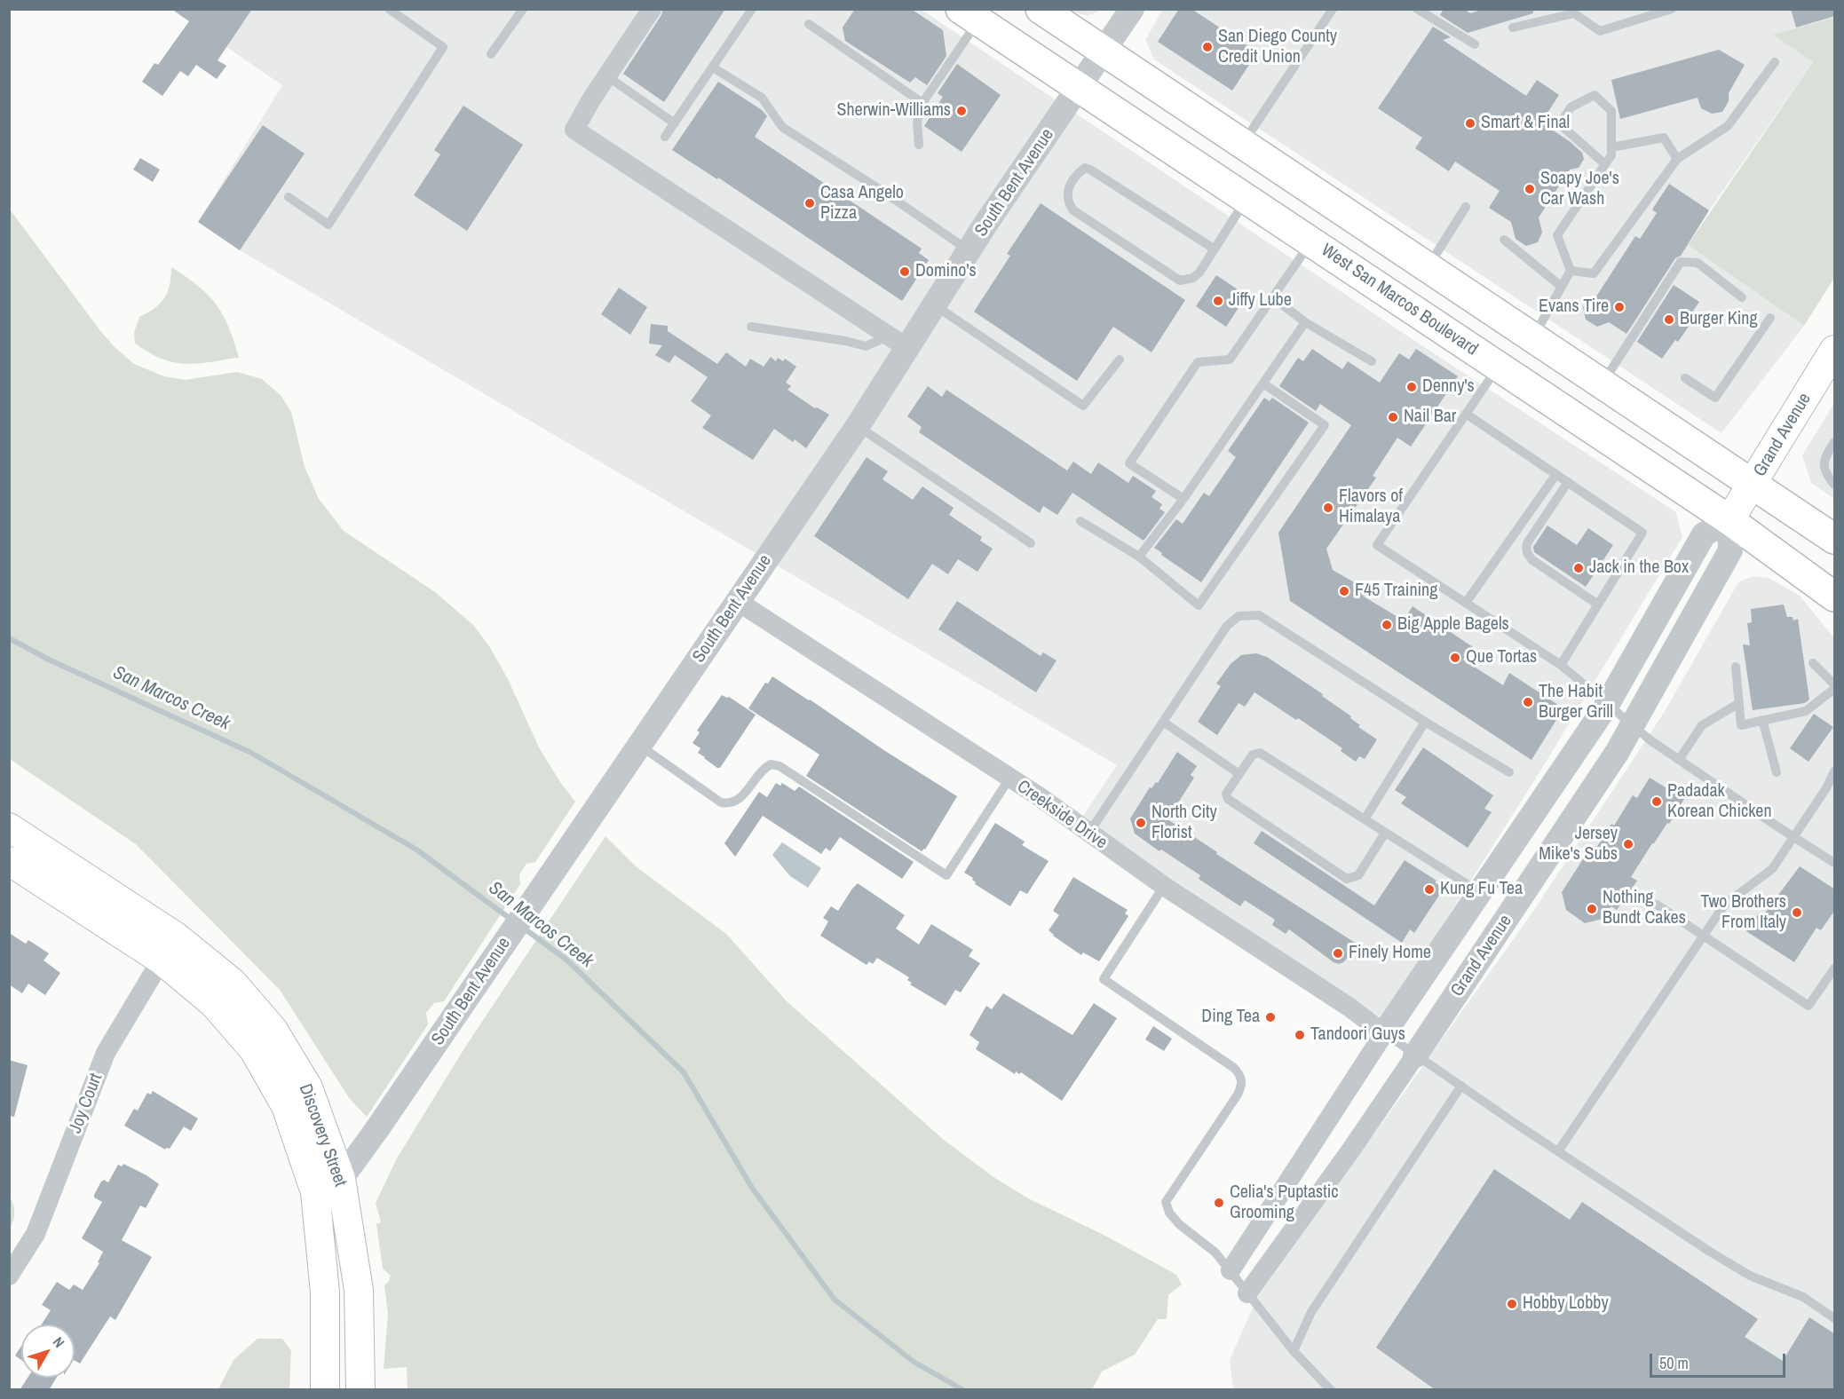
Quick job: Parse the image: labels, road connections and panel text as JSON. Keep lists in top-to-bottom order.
{
  "streets": {
    "main road": ["West San Marcos Boulevard", "Grand Avenue", "Discovery Street"],
    "street": ["South Bent Avenue", "Creekside Drive", "Joy Court"]
  },
  "crossings": [
    ["South Bent Avenue", "West San Marcos Boulevard"],
    ["South Bent Avenue", "Creekside Drive"],
    ["South Bent Avenue", "Discovery Street"],
    ["West San Marcos Boulevard", "Grand Avenue"],
    ["Grand Avenue", "Creekside Drive"],
    ["Joy Court", "Discovery Street"]
  ],
  "water": ["San Marcos Creek"],
  "places": [
    "San Diego County Credit Union",
    "Sherwin-Williams",
    "Smart & Final",
    "Soapy Joe's Car Wash",
    "Casa Angelo Pizza",
    "Domino's",
    "Jiffy Lube",
    "Evans Tire",
    "Burger King",
    "Denny's",
    "Nail Bar",
    "Flavors of Himalaya",
    "Jack in the Box",
    "F45 Training",
    "Big Apple Bagels",
    "Que Tortas",
    "The Habit Burger Grill",
    "Padadak Korean Chicken",
    "North City Florist",
    "Jersey Mike's Subs",
    "Kung Fu Tea",
    "Nothing Bundt Cakes",
    "Two Brothers From Italy",
    "Finely Home",
    "Ding Tea",
    "Tandoori Guys",
    "Celia's Puptastic Grooming",
    "Hobby Lobby"
  ],
  "scale_bar": "50 m",
  "north": "top right"
}
